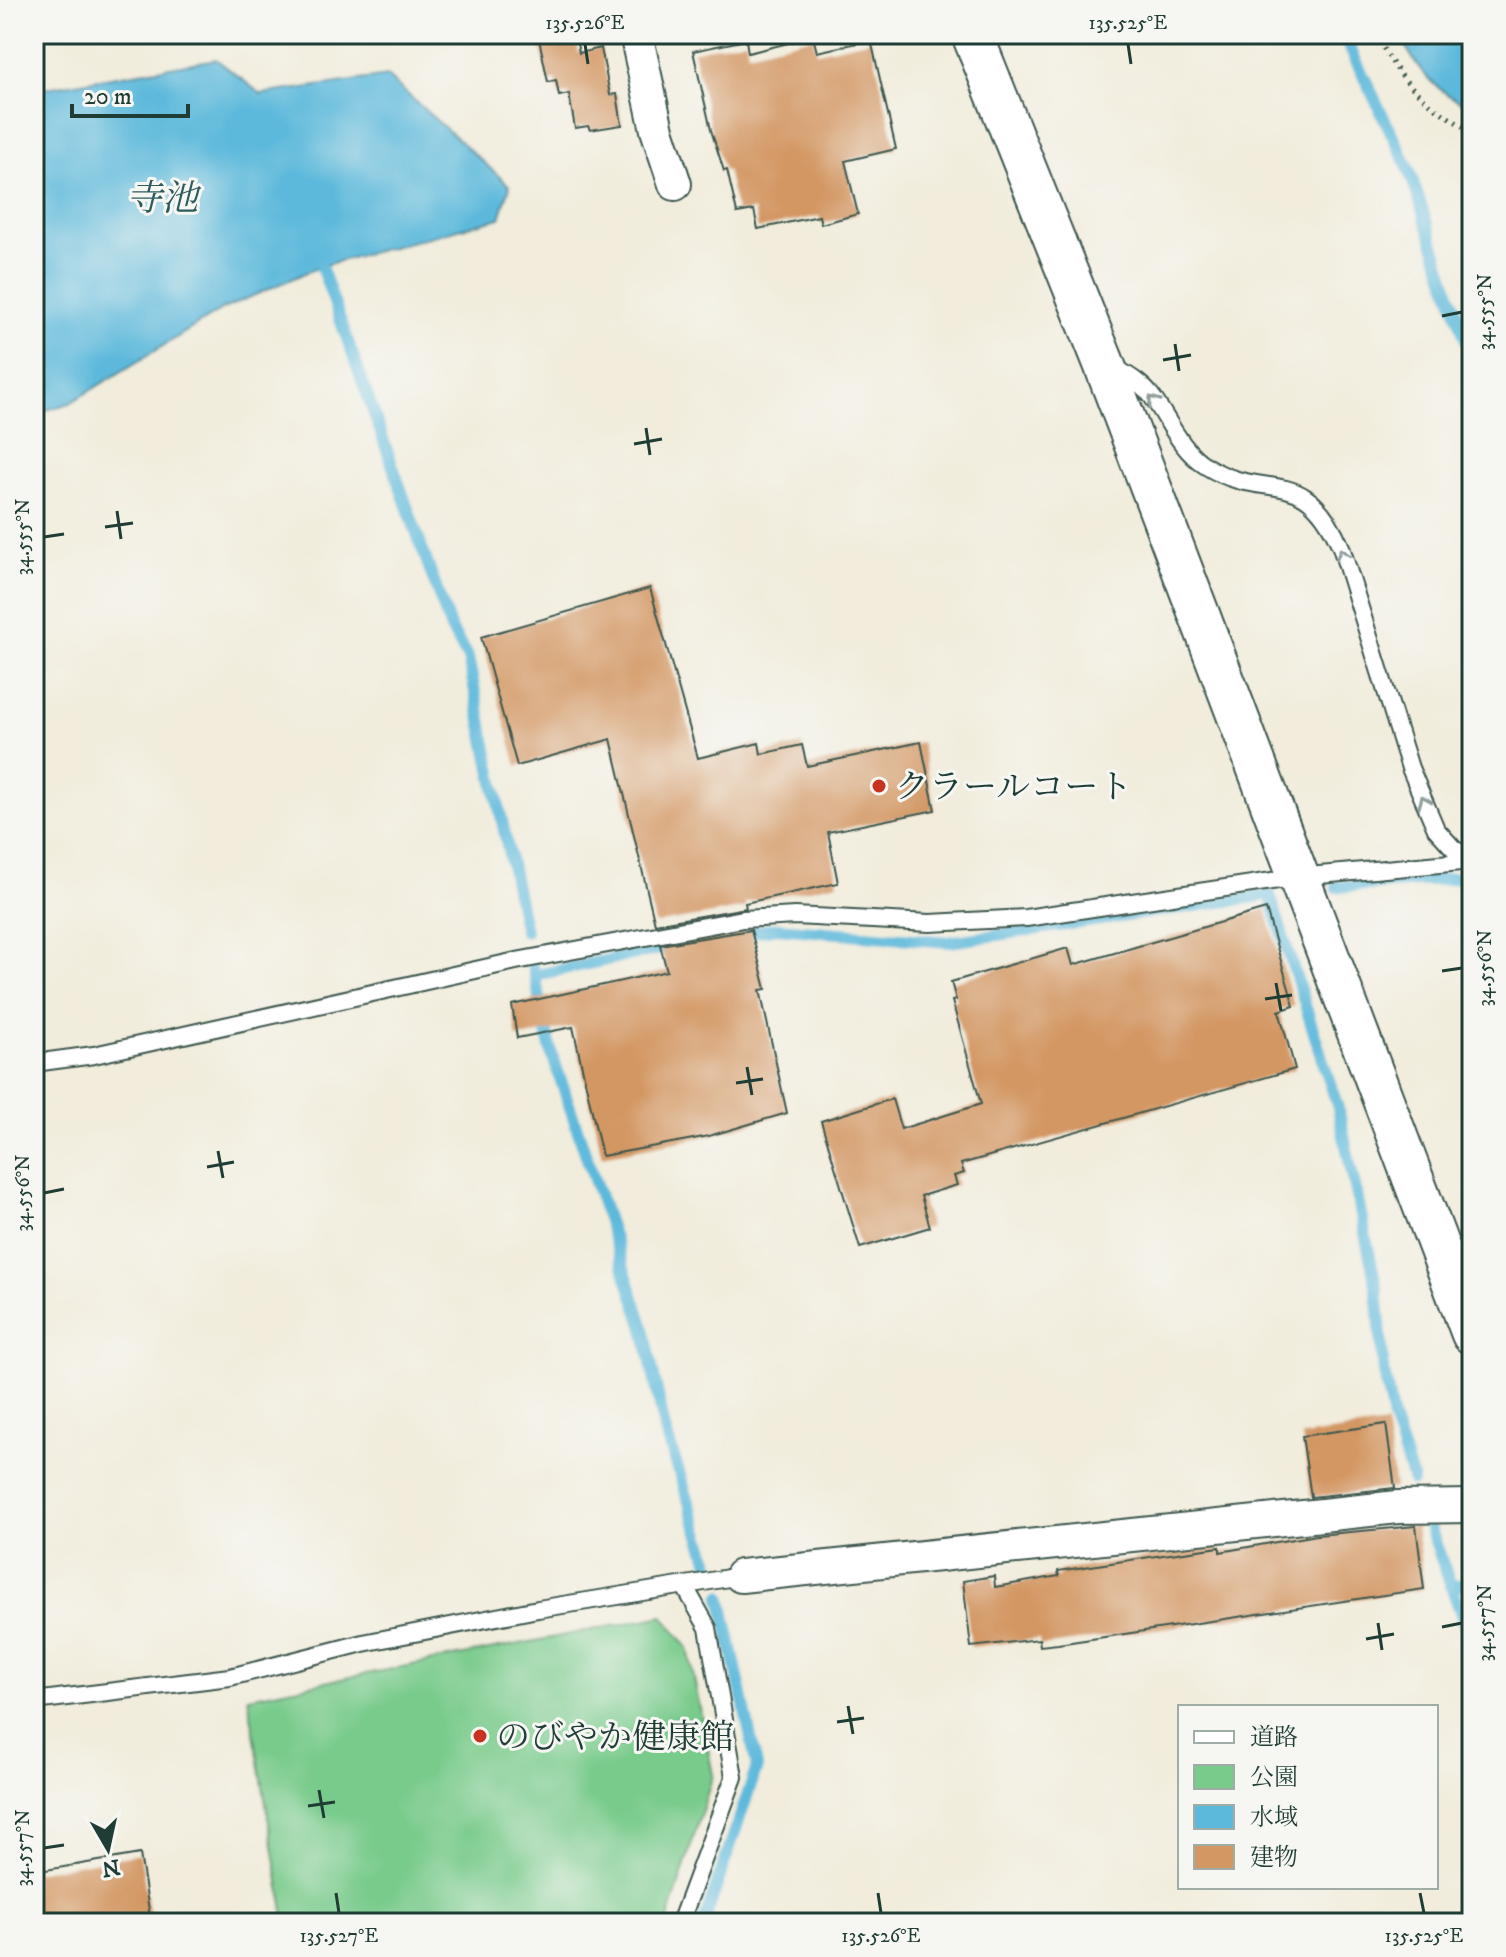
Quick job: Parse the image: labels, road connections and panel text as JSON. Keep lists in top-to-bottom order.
{
  "water": ["寺池"],
  "places": ["クラールコート", "のびやか健康館"],
  "legend": [
    "道路",
    "公園",
    "水域",
    "建物"
  ],
  "scale_bar": "20 m",
  "north": "bottom",
  "coordinates": [
    "135.526°E",
    "135.525°E",
    "34.555°N",
    "34.556°N",
    "34.557°N",
    "135.527°E"
  ]
}
